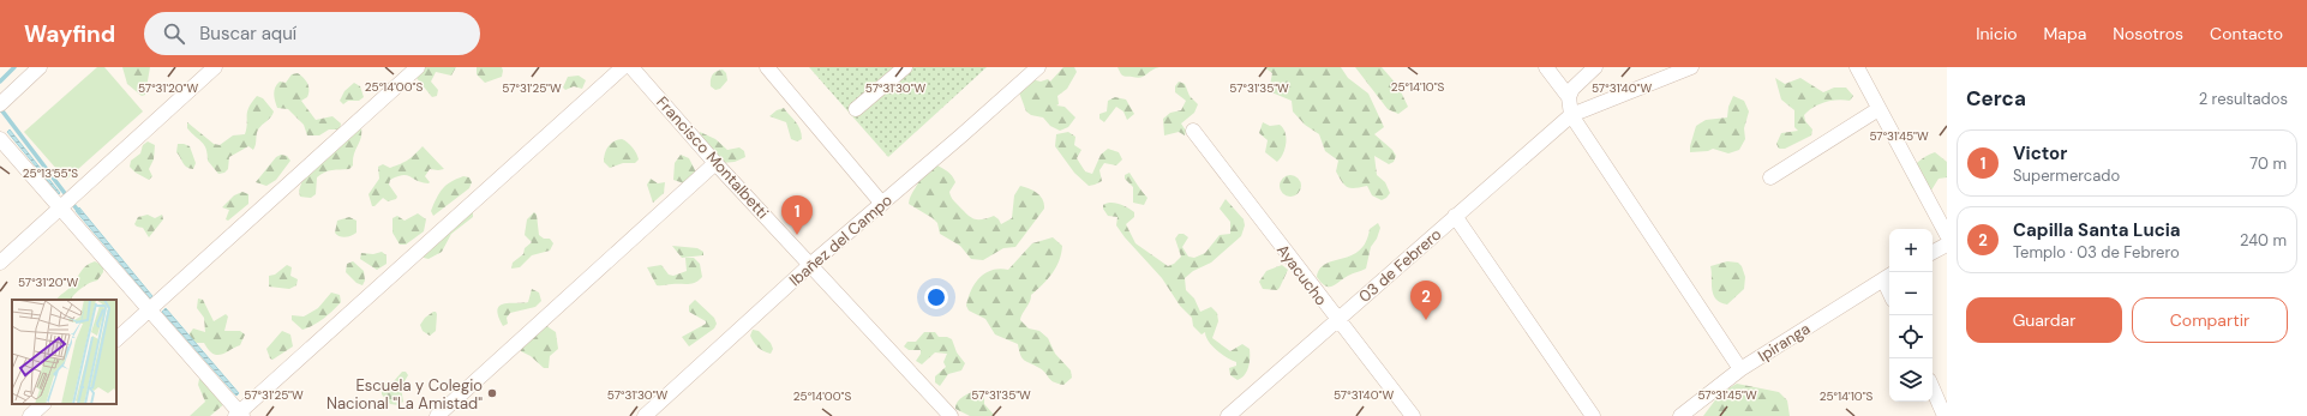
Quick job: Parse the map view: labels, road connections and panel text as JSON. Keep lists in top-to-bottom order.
{
  "streets": {
    "street": [
      "Francisco Montalbetti",
      "Ibañez del Campo",
      "03 de Febrero",
      "Ayacucho",
      "Ipiranga"
    ]
  },
  "crossings": [
    ["Francisco Montalbetti", "Ibañez del Campo"],
    ["03 de Febrero", "Ayacucho"]
  ],
  "places": ["Escuela y Colegio Nacional \"La Amistad\""],
  "page": {
    "header": "Wayfind",
    "search": "Buscar aquí",
    "nav": [
      "Inicio",
      "Mapa",
      "Nosotros",
      "Contacto"
    ],
    "heading": ["Cerca", "2 resultados"],
    "list": [
      {
        "mark": "1",
        "name": "Victor",
        "note": "Supermercado",
        "value": "70 m"
      },
      {
        "mark": "2",
        "name": "Capilla Santa Lucia",
        "note": "Templo · 03 de Febrero",
        "value": "240 m"
      }
    ],
    "pins": ["1", "2"],
    "map_buttons": ["+", "−"],
    "buttons": ["Guardar", "Compartir"]
  },
  "coordinates": [
    "25°14'10\"S",
    "25°14'00\"S",
    "57°31'20\"W",
    "57°31'25\"W",
    "57°31'30\"W",
    "57°31'35\"W",
    "57°31'40\"W",
    "57°31'45\"W",
    "25°13'55\"S"
  ]
}
